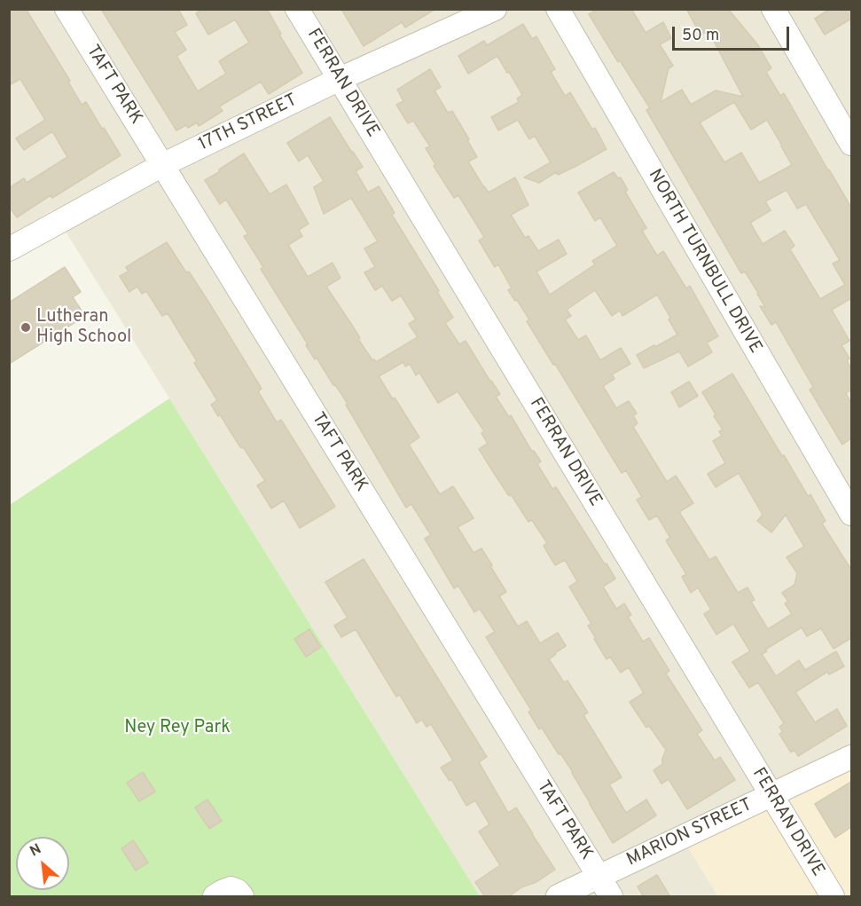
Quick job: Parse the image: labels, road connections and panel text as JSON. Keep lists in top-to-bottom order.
{
  "streets": {
    "street": [
      "FERRAN DRIVE",
      "TAFT PARK",
      "17TH STREET",
      "NORTH TURNBULL DRIVE",
      "MARION STREET"
    ]
  },
  "crossings": [
    ["FERRAN DRIVE", "17TH STREET"],
    ["FERRAN DRIVE", "MARION STREET"],
    ["TAFT PARK", "17TH STREET"],
    ["TAFT PARK", "MARION STREET"]
  ],
  "parks": ["Ney Rey Park"],
  "places": ["Lutheran High School"],
  "scale_bar": "50 m",
  "north": "top left"
}
